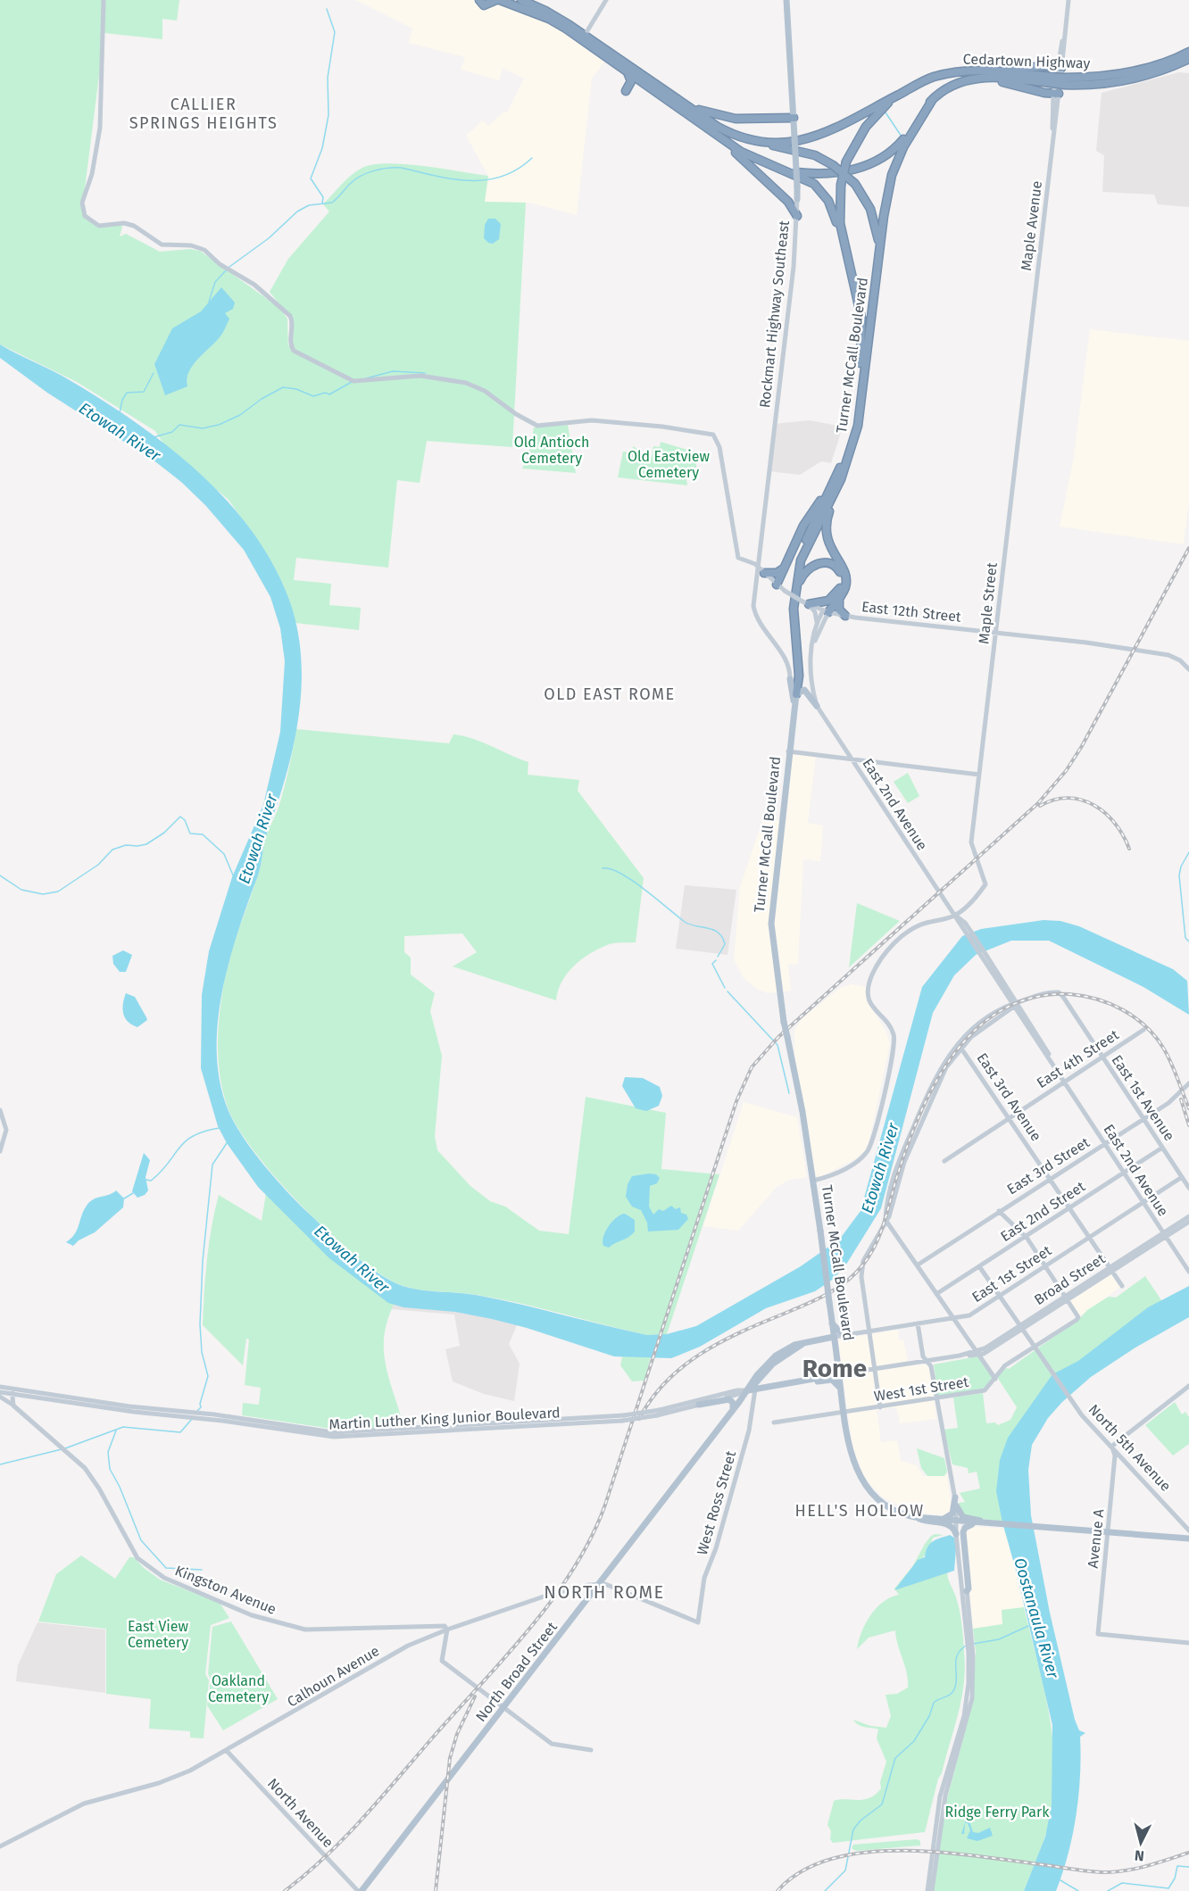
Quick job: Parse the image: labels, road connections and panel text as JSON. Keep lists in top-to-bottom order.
{
  "streets": {
    "highway": ["Cedartown Highway", "Turner McCall Boulevard"],
    "main road": [
      "Rockmart Highway Southeast",
      "Broad Street",
      "Martin Luther King Junior Boulevard",
      "North Broad Street"
    ],
    "street": [
      "Maple Avenue",
      "Maple Street",
      "East 12th Street",
      "East 2nd Avenue",
      "East 4th Street",
      "East 3rd Avenue",
      "East 1st Avenue",
      "East 3rd Street",
      "East 2nd Street",
      "East 1st Street",
      "West 1st Street",
      "North 5th Avenue",
      "West Ross Street",
      "Avenue A",
      "Kingston Avenue",
      "Calhoun Avenue",
      "North Avenue"
    ]
  },
  "crossings": [
    ["Cedartown Highway", "Maple Avenue"],
    ["Cedartown Highway", "Turner McCall Boulevard"],
    ["Maple Avenue", "Maple Street"],
    ["Rockmart Highway Southeast", "East 12th Street"],
    ["Turner McCall Boulevard", "East 1st Street"],
    ["Turner McCall Boulevard", "Broad Street"],
    ["Turner McCall Boulevard", "West 1st Street"],
    ["Turner McCall Boulevard", "Avenue A"],
    ["Maple Street", "East 12th Street"],
    ["Maple Street", "East 2nd Avenue"],
    ["East 2nd Avenue", "East 4th Street"],
    ["East 2nd Avenue", "East 3rd Street"],
    ["East 2nd Avenue", "East 2nd Street"],
    ["East 2nd Avenue", "East 1st Street"],
    ["East 2nd Avenue", "Broad Street"],
    ["East 4th Street", "East 3rd Avenue"],
    ["East 4th Street", "East 1st Avenue"],
    ["East 3rd Avenue", "East 3rd Street"],
    ["East 3rd Avenue", "East 2nd Street"],
    ["East 3rd Avenue", "East 1st Street"],
    ["East 3rd Avenue", "Broad Street"],
    ["East 1st Avenue", "East 3rd Street"],
    ["East 1st Avenue", "East 2nd Street"],
    ["East 1st Avenue", "East 1st Street"],
    ["East 2nd Street", "North 5th Avenue"],
    ["East 1st Street", "North 5th Avenue"],
    ["Broad Street", "West 1st Street"],
    ["Broad Street", "Martin Luther King Junior Boulevard"],
    ["Broad Street", "North 5th Avenue"],
    ["Broad Street", "West Ross Street"],
    ["Broad Street", "North Broad Street"],
    ["West 1st Street", "North 5th Avenue"],
    ["Martin Luther King Junior Boulevard", "North Broad Street"],
    ["North 5th Avenue", "Avenue A"],
    ["West Ross Street", "North Broad Street"],
    ["West Ross Street", "Calhoun Avenue"],
    ["Kingston Avenue", "Calhoun Avenue"],
    ["North Broad Street", "Calhoun Avenue"],
    ["North Broad Street", "North Avenue"],
    ["Calhoun Avenue", "North Avenue"]
  ],
  "districts": [
    "CALLIER SPRINGS HEIGHTS",
    "OLD EAST ROME",
    "Rome",
    "HELL'S HOLLOW",
    "NORTH ROME"
  ],
  "water": ["Etowah River", "Oostanaula River"],
  "parks": [
    "Old Antioch Cemetery",
    "Old Eastview Cemetery",
    "East View Cemetery",
    "Oakland Cemetery",
    "Ridge Ferry Park"
  ],
  "north": "bottom"
}
